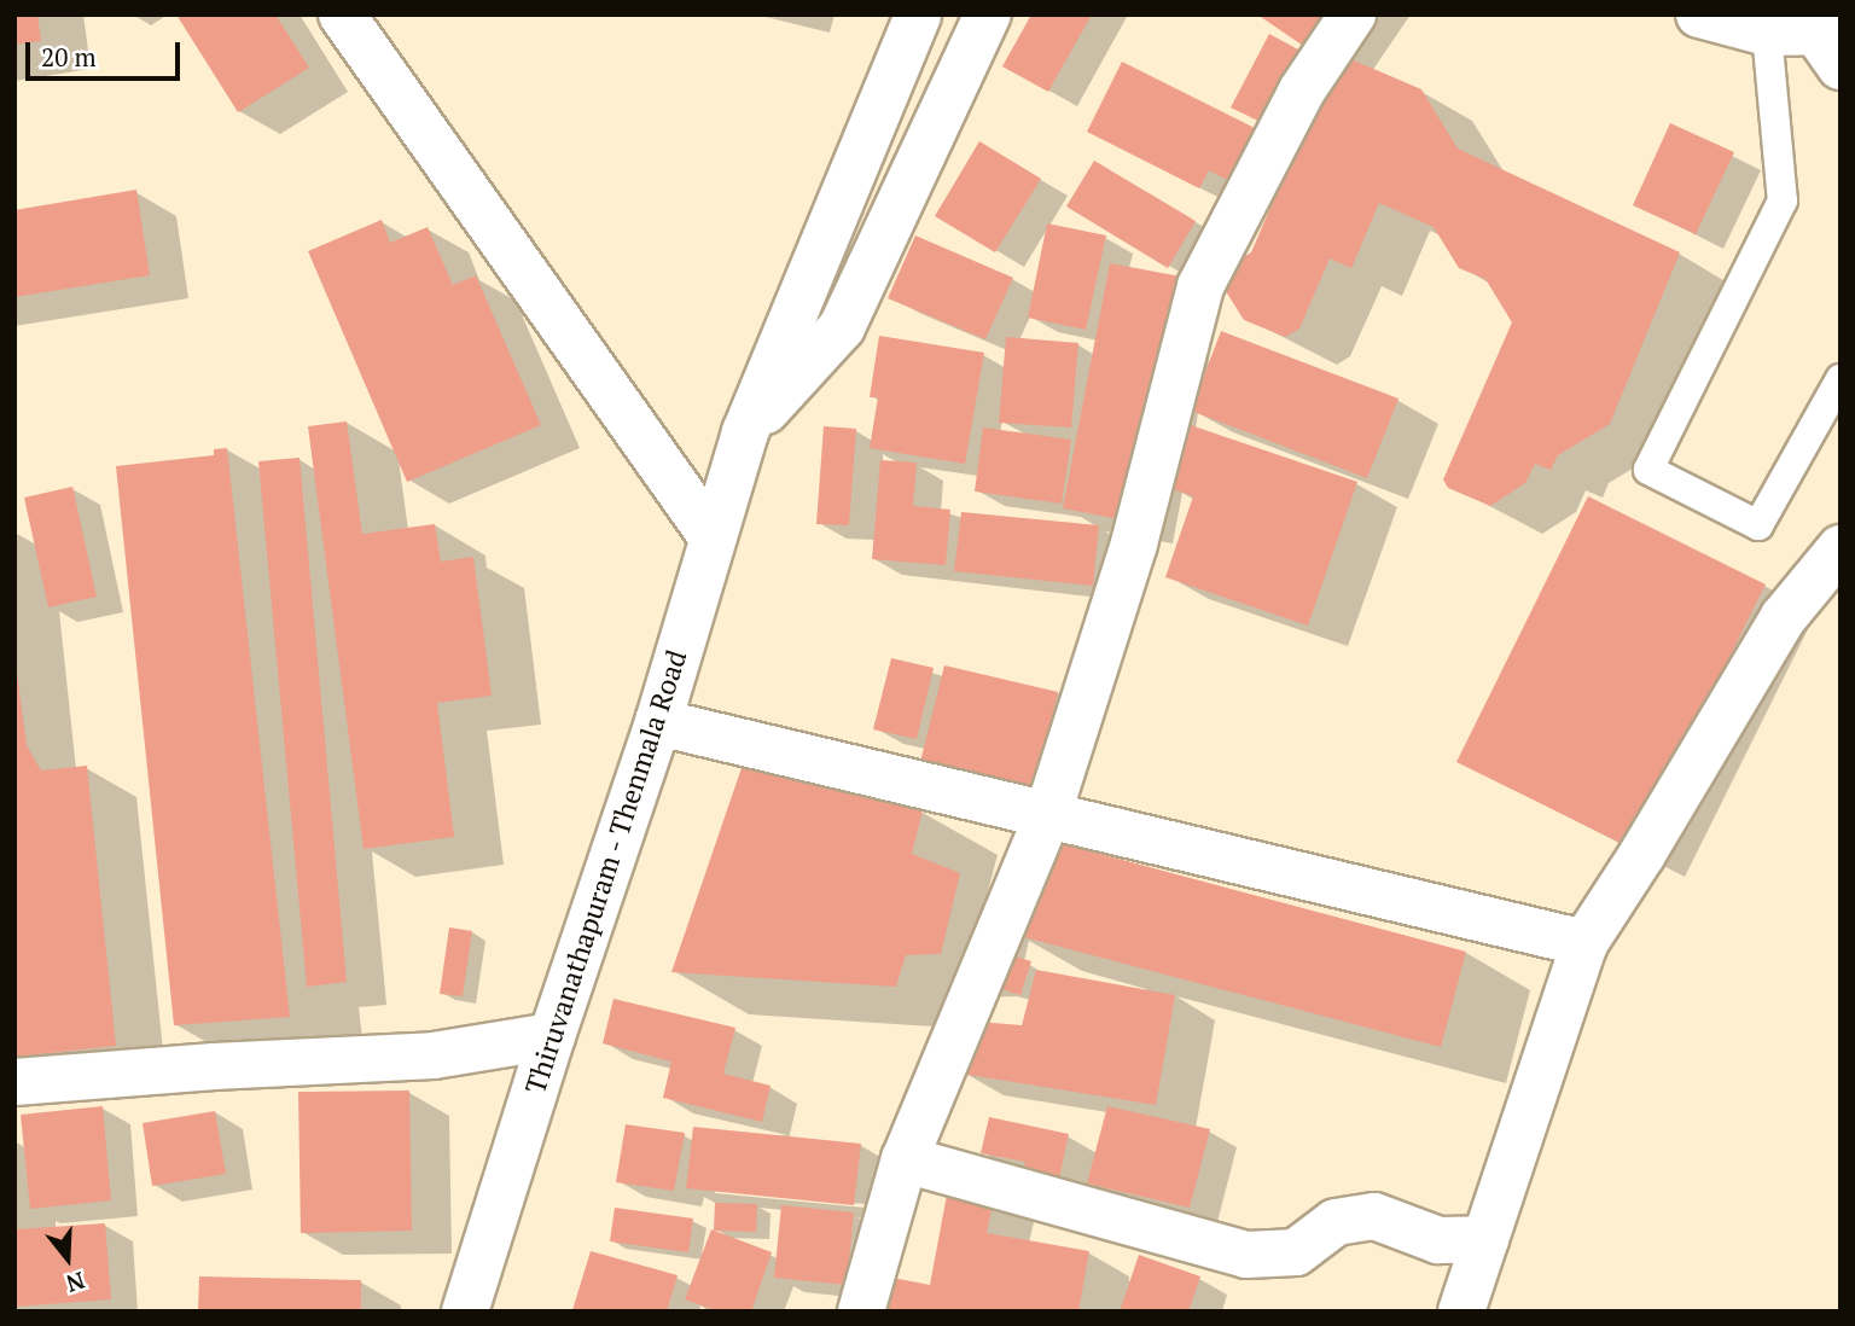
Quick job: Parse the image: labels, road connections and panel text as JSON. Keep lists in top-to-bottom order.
{
  "streets": {
    "street": ["Thiruvanathapuram - Thenmala Road"]
  },
  "scale_bar": "20 m",
  "north": "bottom"
}
